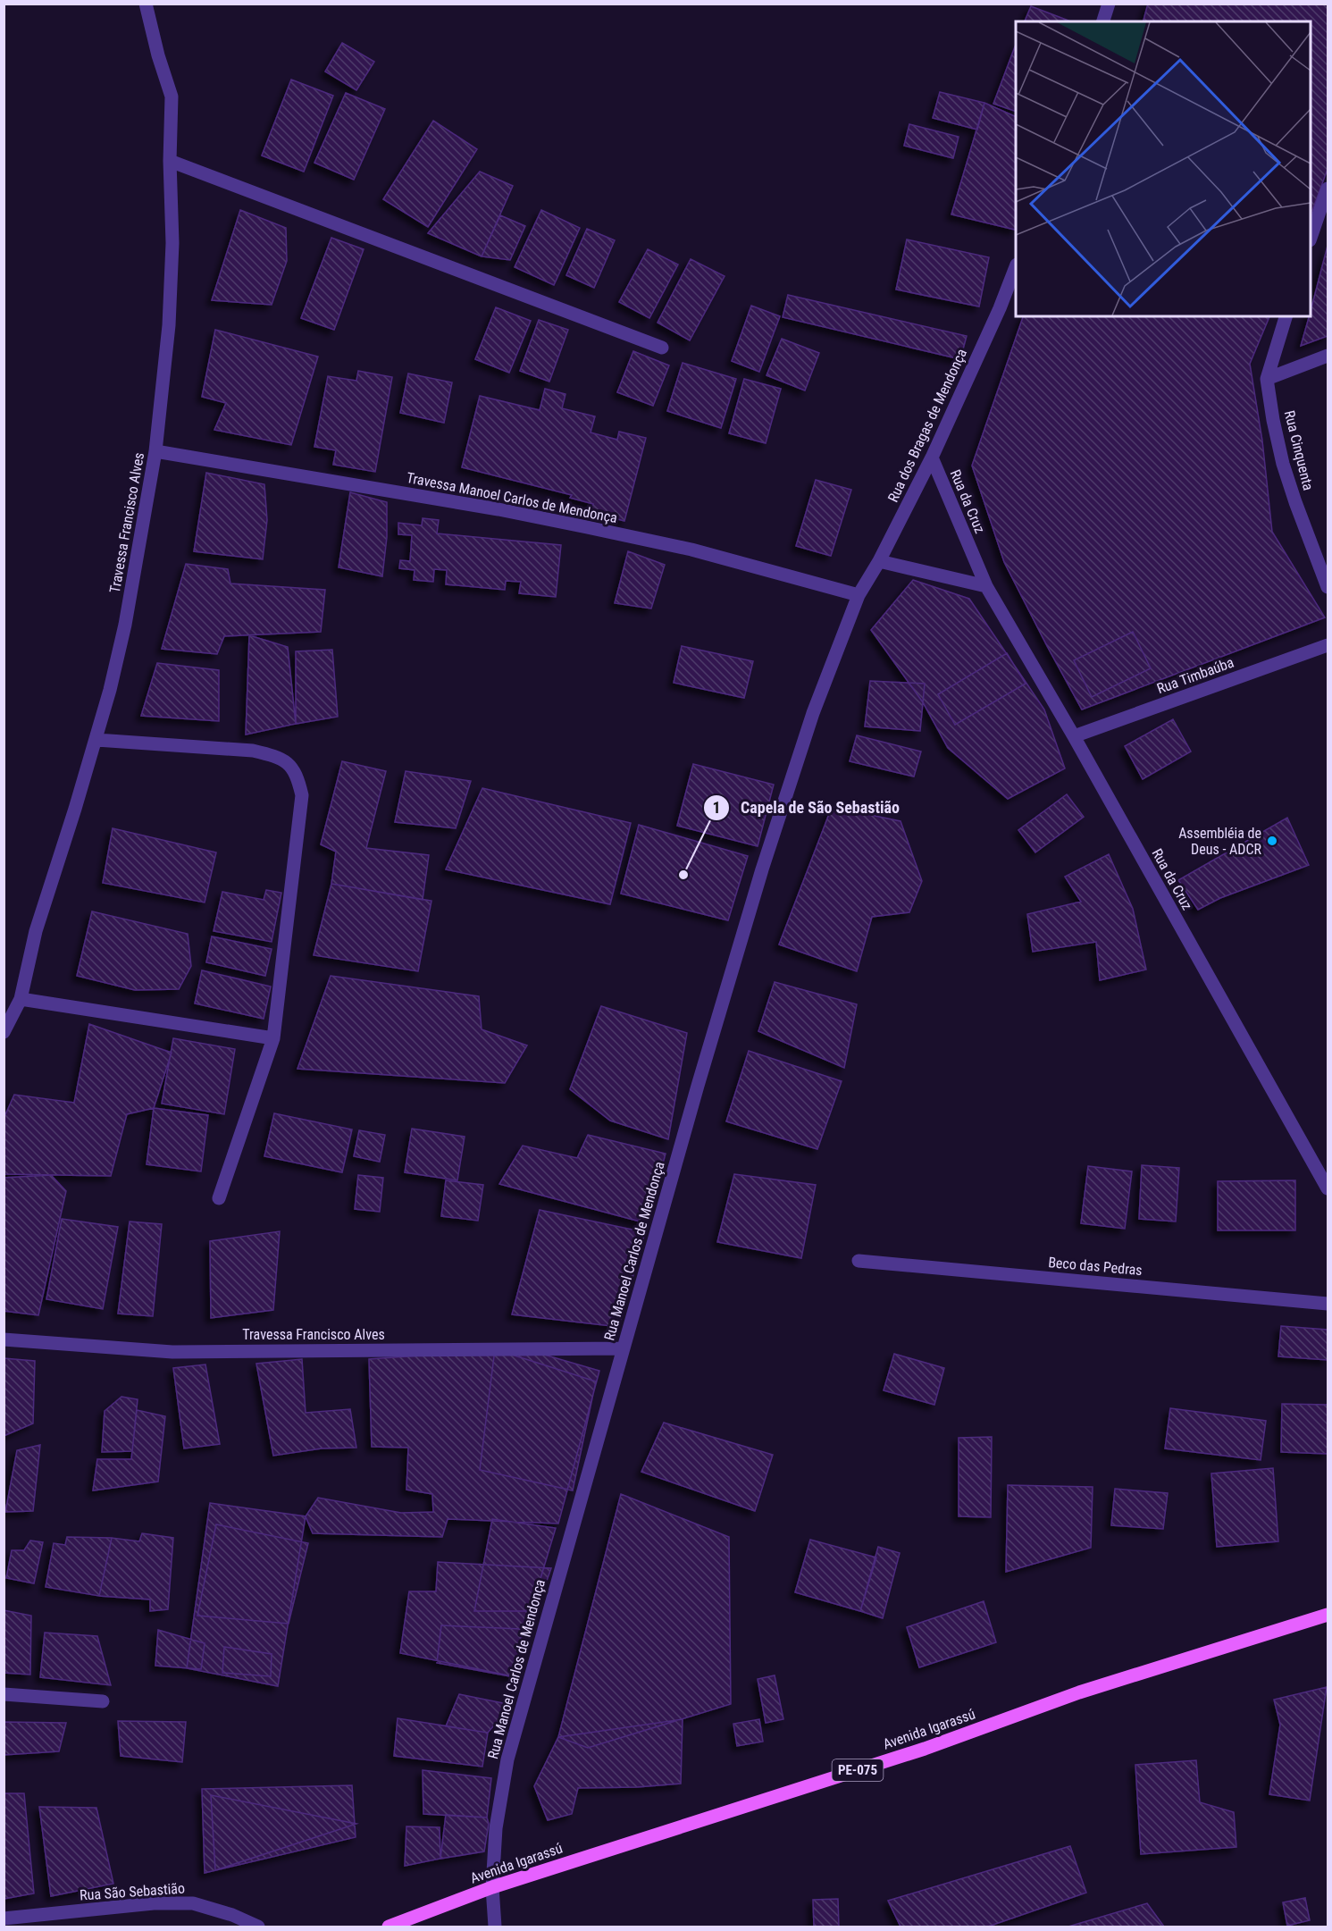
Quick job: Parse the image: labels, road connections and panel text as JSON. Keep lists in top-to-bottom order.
{
  "streets": {
    "main road": ["Avenida Igarassú", "PE-075"],
    "street": [
      "Rua dos Bragas de Mendonça",
      "Rua Cinquenta",
      "Travessa Manoel Carlos de Mendonça",
      "Rua da Cruz",
      "Travessa Francisco Alves",
      "Rua Timbaúba",
      "Rua Manoel Carlos de Mendonça",
      "Beco das Pedras",
      "Rua São Sebastião"
    ]
  },
  "crossings": [
    ["Rua dos Bragas de Mendonça", "Travessa Manoel Carlos de Mendonça"],
    ["Rua dos Bragas de Mendonça", "Rua da Cruz"],
    ["Rua dos Bragas de Mendonça", "Rua Manoel Carlos de Mendonça"],
    ["Travessa Manoel Carlos de Mendonça", "Travessa Francisco Alves"],
    ["Travessa Manoel Carlos de Mendonça", "Rua Manoel Carlos de Mendonça"],
    ["Rua da Cruz", "Rua Timbaúba"],
    ["Travessa Francisco Alves", "Rua Manoel Carlos de Mendonça"],
    ["Rua Manoel Carlos de Mendonça", "Avenida Igarassú"]
  ],
  "places": ["Assembléia de Deus - ADCR", "Capela de São Sebastião"]
}
